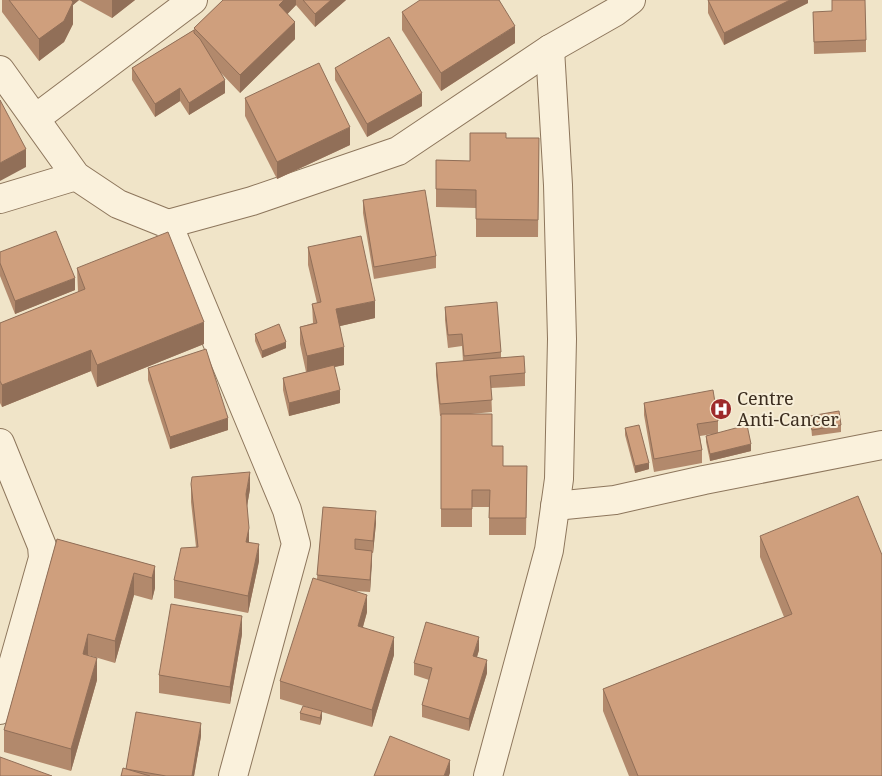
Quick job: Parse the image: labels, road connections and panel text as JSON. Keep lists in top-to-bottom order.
{
  "places": {
    "hospital": ["Centre Anti-Cancer"]
  }
}
